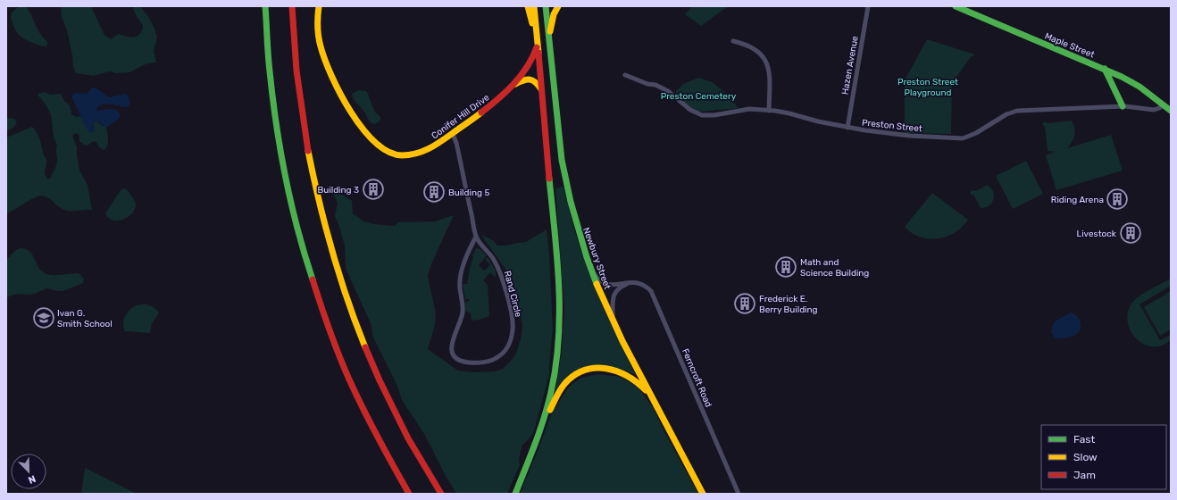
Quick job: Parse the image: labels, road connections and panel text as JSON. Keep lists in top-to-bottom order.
{
  "streets": {
    "main road": ["Maple Street", "Conifer Hill Drive", "Newbury Street"],
    "street": [
      "Hazen Avenue",
      "Preston Street",
      "Rand Circle",
      "Ferncroft Road"
    ]
  },
  "crossings": [
    ["Maple Street", "Preston Street"],
    ["Hazen Avenue", "Preston Street"],
    ["Newbury Street", "Ferncroft Road"]
  ],
  "parks": ["Preston Street Playground", "Preston Cemetery"],
  "places": {
    "building": [
      "Building 3",
      "Building 5",
      "Riding Arena",
      "Livestock",
      "Math and Science Building",
      "Frederick E. Berry Building"
    ],
    "school or university": ["Ivan G. Smith School"]
  },
  "legend": ["Fast", "Slow", "Jam"],
  "north": "bottom right"
}
